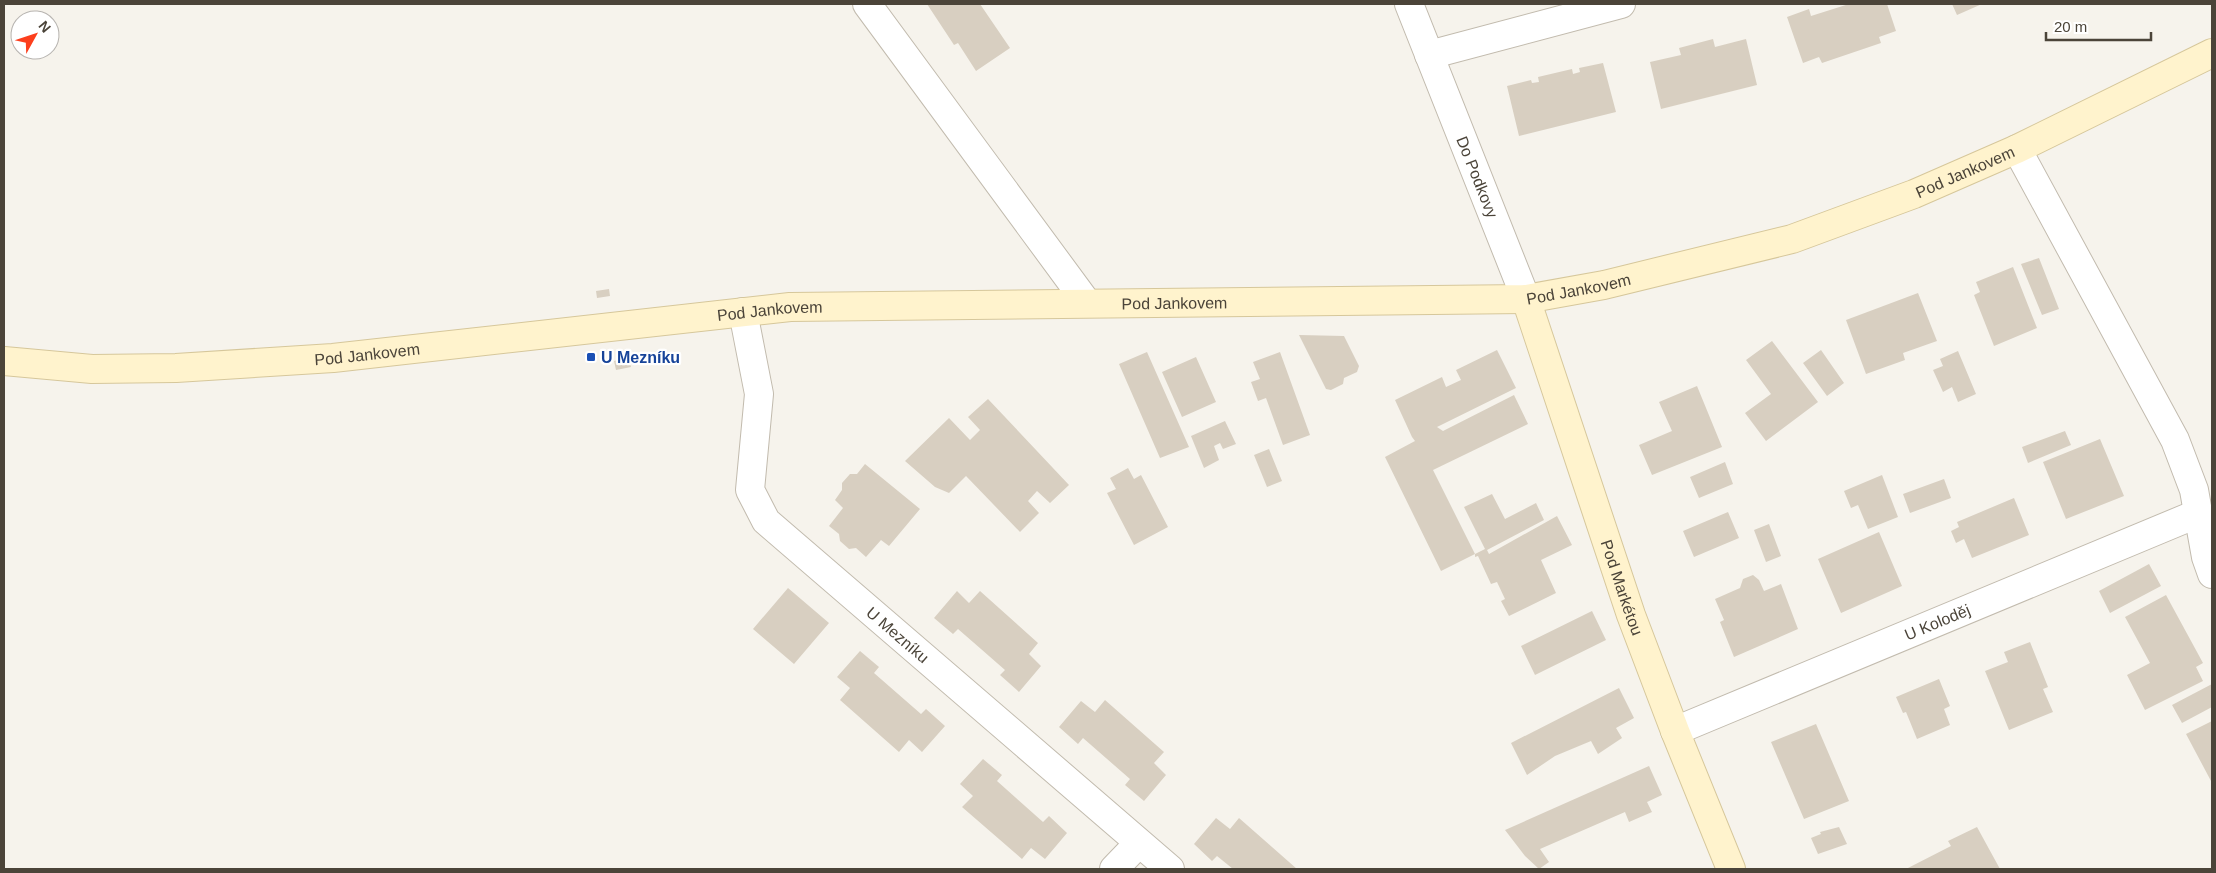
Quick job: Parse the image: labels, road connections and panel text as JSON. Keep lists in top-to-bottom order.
{
  "streets": {
    "street": [
      "Pod Jankovem",
      "Do Podkovy",
      "Pod Markétou",
      "U Koloděj",
      "U Mezníku"
    ]
  },
  "crossings": [
    ["Pod Jankovem", "Do Podkovy"],
    ["Pod Jankovem", "Pod Markétou"],
    ["Pod Jankovem", "U Mezníku"],
    ["Do Podkovy", "Pod Markétou"],
    ["Pod Markétou", "U Koloděj"]
  ],
  "places": {
    "transit": ["U Mezníku"]
  },
  "scale_bar": "20 m",
  "north": "top right"
}
